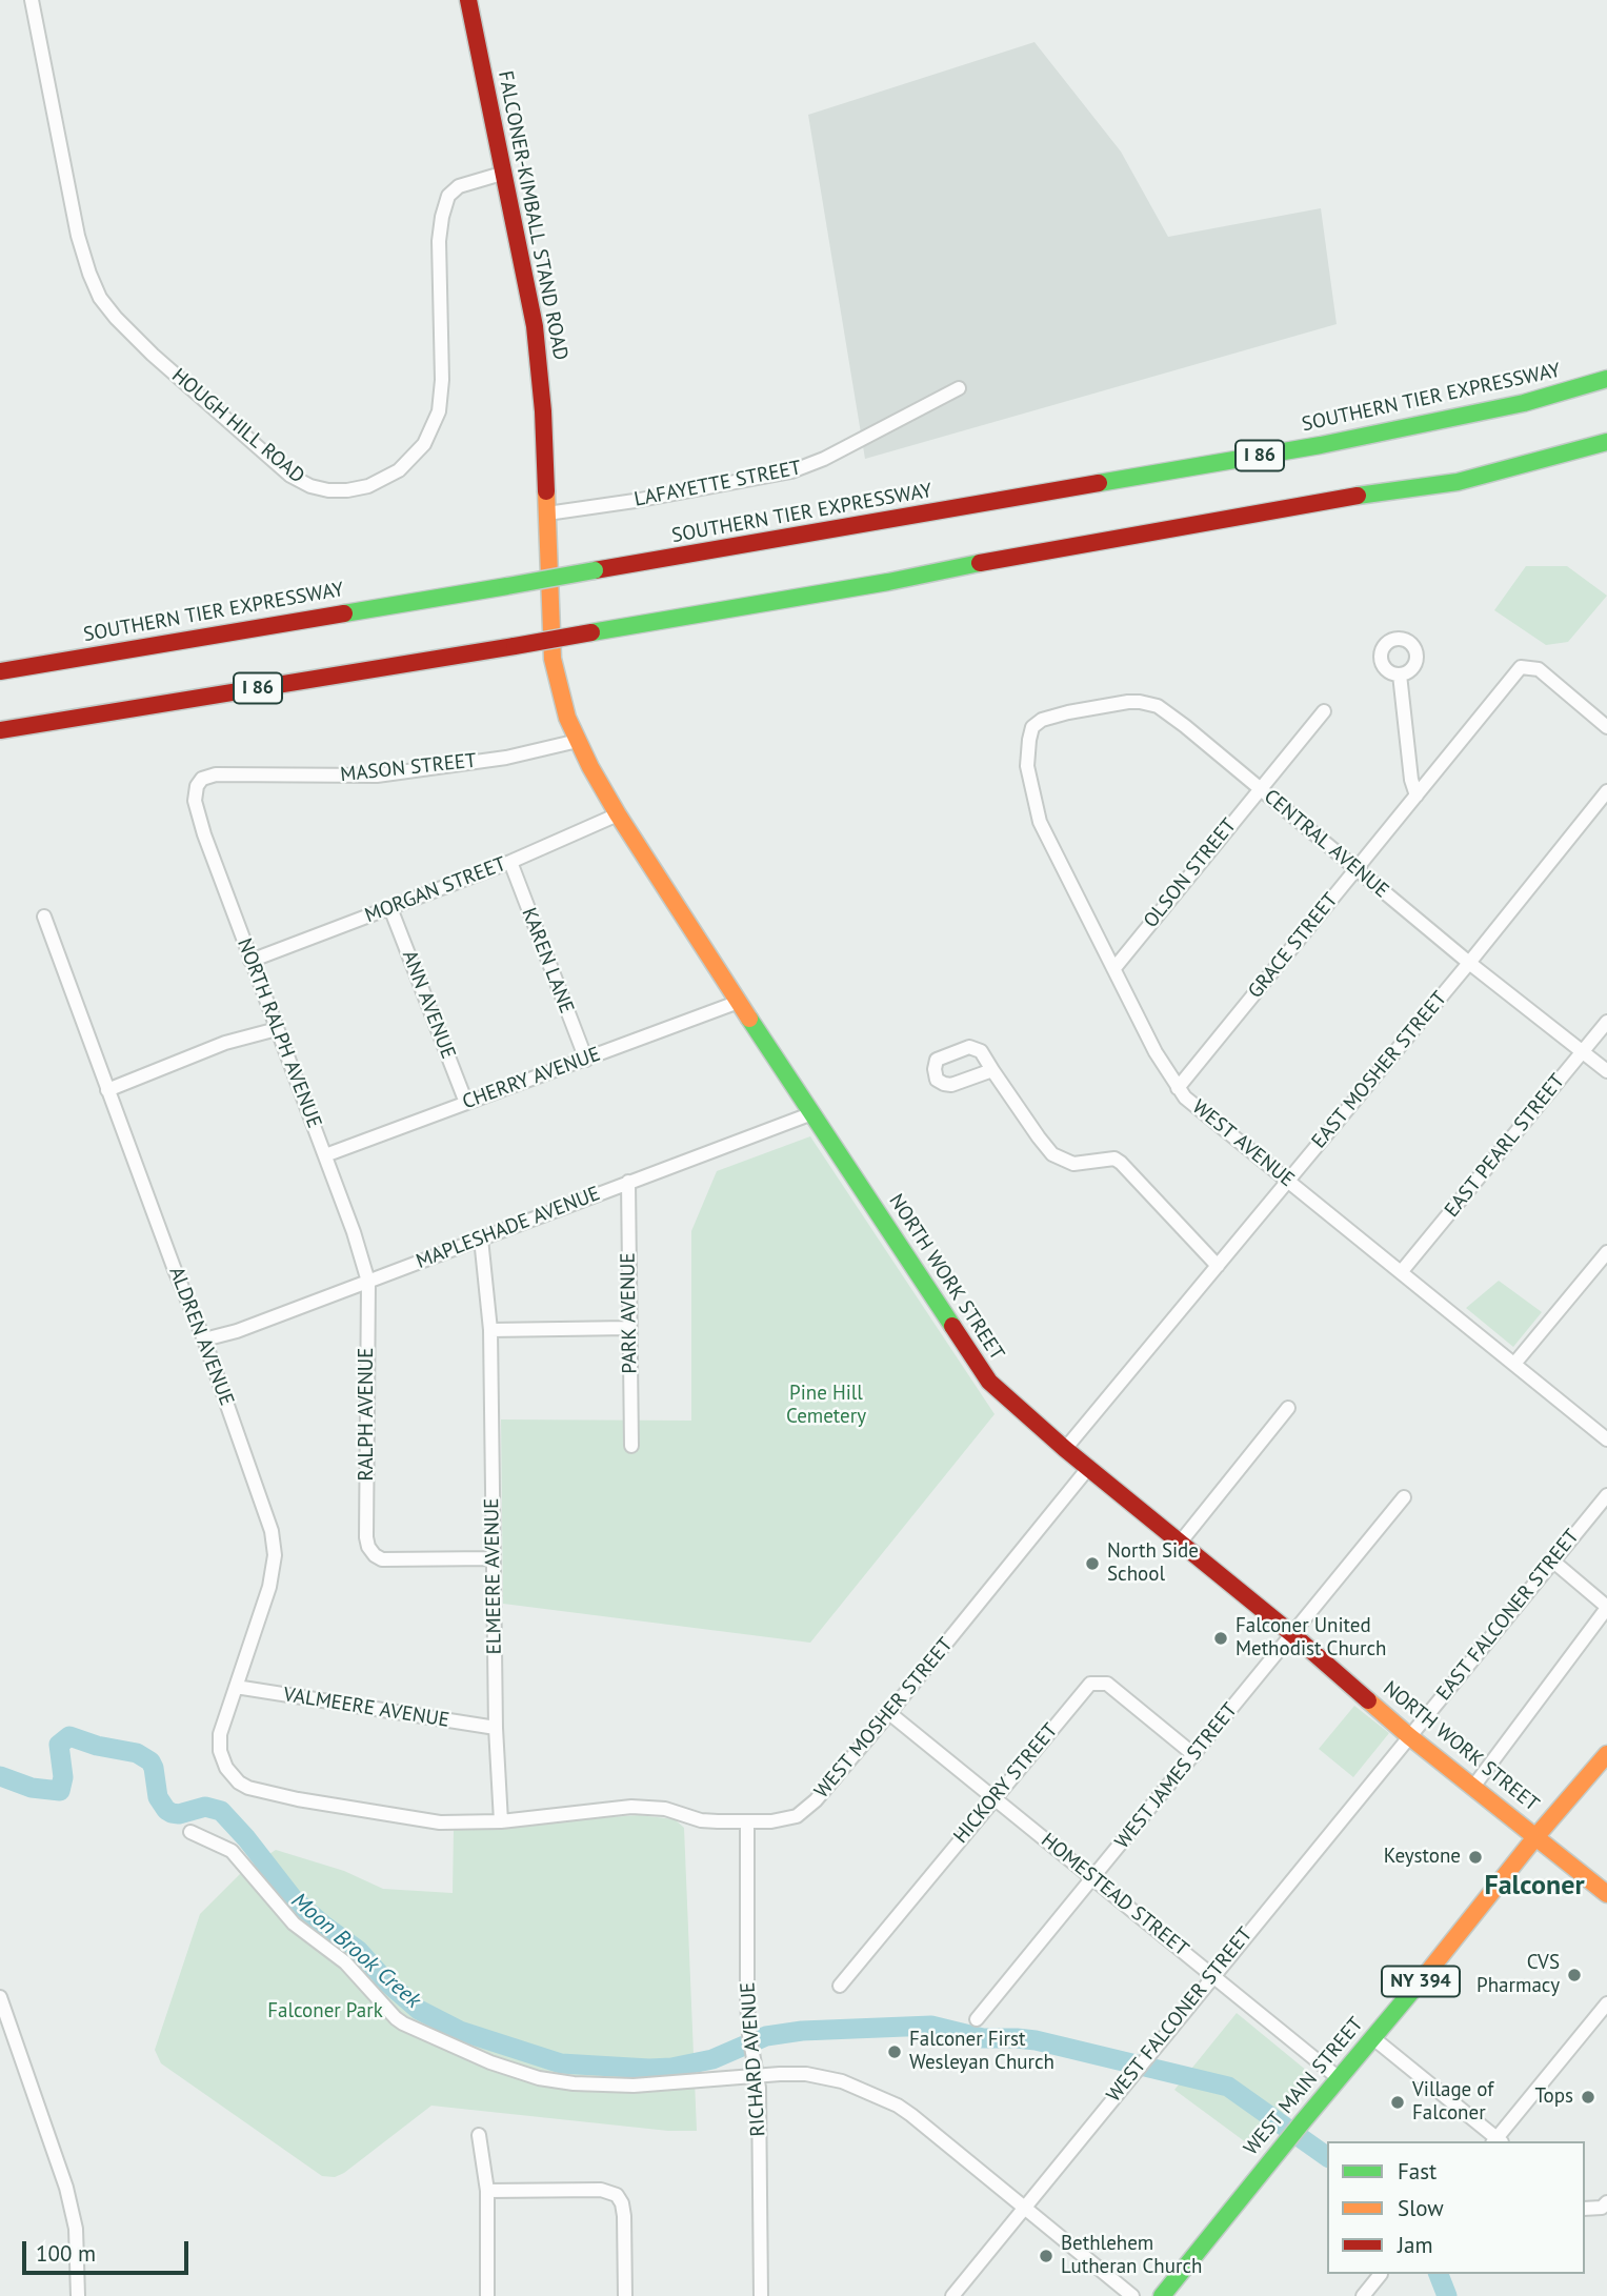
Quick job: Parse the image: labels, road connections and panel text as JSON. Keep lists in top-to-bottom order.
{
  "streets": {
    "main road": [
      "FALCONER-KIMBALL STAND ROAD",
      "SOUTHERN TIER EXPRESSWAY",
      "I 86",
      "NORTH WORK STREET",
      "NY 394",
      "WEST MAIN STREET"
    ],
    "street": [
      "HOUGH HILL ROAD",
      "LAFAYETTE STREET",
      "MASON STREET",
      "CENTRAL AVENUE",
      "OLSON STREET",
      "MORGAN STREET",
      "GRACE STREET",
      "KAREN LANE",
      "ANN AVENUE",
      "NORTH RALPH AVENUE",
      "EAST MOSHER STREET",
      "CHERRY AVENUE",
      "WEST AVENUE",
      "EAST PEARL STREET",
      "MAPLESHADE AVENUE",
      "PARK AVENUE",
      "ALDREN AVENUE",
      "RALPH AVENUE",
      "ELMEERE AVENUE",
      "EAST FALCONER STREET",
      "VALMEERE AVENUE",
      "WEST MOSHER STREET",
      "WEST JAMES STREET",
      "HICKORY STREET",
      "HOMESTEAD STREET",
      "WEST FALCONER STREET",
      "RICHARD AVENUE"
    ]
  },
  "crossings": [
    ["FALCONER-KIMBALL STAND ROAD", "HOUGH HILL ROAD"],
    ["FALCONER-KIMBALL STAND ROAD", "LAFAYETTE STREET"],
    ["FALCONER-KIMBALL STAND ROAD", "NORTH WORK STREET"],
    ["MASON STREET", "NORTH RALPH AVENUE"],
    ["MASON STREET", "NORTH WORK STREET"],
    ["CENTRAL AVENUE", "OLSON STREET"],
    ["CENTRAL AVENUE", "GRACE STREET"],
    ["CENTRAL AVENUE", "EAST MOSHER STREET"],
    ["CENTRAL AVENUE", "WEST AVENUE"],
    ["CENTRAL AVENUE", "EAST PEARL STREET"],
    ["OLSON STREET", "WEST AVENUE"],
    ["MORGAN STREET", "KAREN LANE"],
    ["MORGAN STREET", "ANN AVENUE"],
    ["MORGAN STREET", "NORTH RALPH AVENUE"],
    ["MORGAN STREET", "NORTH WORK STREET"],
    ["GRACE STREET", "WEST AVENUE"],
    ["KAREN LANE", "CHERRY AVENUE"],
    ["ANN AVENUE", "CHERRY AVENUE"],
    ["NORTH RALPH AVENUE", "CHERRY AVENUE"],
    ["NORTH RALPH AVENUE", "MAPLESHADE AVENUE"],
    ["NORTH RALPH AVENUE", "RALPH AVENUE"],
    ["EAST MOSHER STREET", "WEST AVENUE"],
    ["EAST MOSHER STREET", "NORTH WORK STREET"],
    ["CHERRY AVENUE", "NORTH WORK STREET"],
    ["WEST AVENUE", "EAST PEARL STREET"],
    ["MAPLESHADE AVENUE", "NORTH WORK STREET"],
    ["MAPLESHADE AVENUE", "PARK AVENUE"],
    ["MAPLESHADE AVENUE", "ALDREN AVENUE"],
    ["MAPLESHADE AVENUE", "RALPH AVENUE"],
    ["MAPLESHADE AVENUE", "ELMEERE AVENUE"],
    ["NORTH WORK STREET", "EAST FALCONER STREET"],
    ["NORTH WORK STREET", "WEST MOSHER STREET"],
    ["NORTH WORK STREET", "WEST JAMES STREET"],
    ["NORTH WORK STREET", "NY 394"],
    ["NORTH WORK STREET", "WEST FALCONER STREET"],
    ["NORTH WORK STREET", "WEST MAIN STREET"],
    ["ALDREN AVENUE", "VALMEERE AVENUE"],
    ["ALDREN AVENUE", "WEST MOSHER STREET"],
    ["RALPH AVENUE", "ELMEERE AVENUE"],
    ["ELMEERE AVENUE", "VALMEERE AVENUE"],
    ["ELMEERE AVENUE", "WEST MOSHER STREET"],
    ["EAST FALCONER STREET", "WEST FALCONER STREET"],
    ["WEST MOSHER STREET", "HOMESTEAD STREET"],
    ["WEST MOSHER STREET", "RICHARD AVENUE"],
    ["WEST JAMES STREET", "HICKORY STREET"],
    ["WEST JAMES STREET", "HOMESTEAD STREET"],
    ["HICKORY STREET", "HOMESTEAD STREET"],
    ["HOMESTEAD STREET", "WEST FALCONER STREET"],
    ["HOMESTEAD STREET", "WEST MAIN STREET"],
    ["NY 394", "WEST MAIN STREET"]
  ],
  "districts": ["Falconer"],
  "water": ["Moon Brook Creek"],
  "parks": ["Pine Hill Cemetery", "Falconer Park"],
  "places": [
    "North Side School",
    "Falconer United Methodist Church",
    "Keystone",
    "CVS Pharmacy",
    "Falconer First Wesleyan Church",
    "Tops",
    "Village of Falconer",
    "Bethlehem Lutheran Church"
  ],
  "legend": ["Fast", "Slow", "Jam"],
  "scale_bar": "100 m"
}
